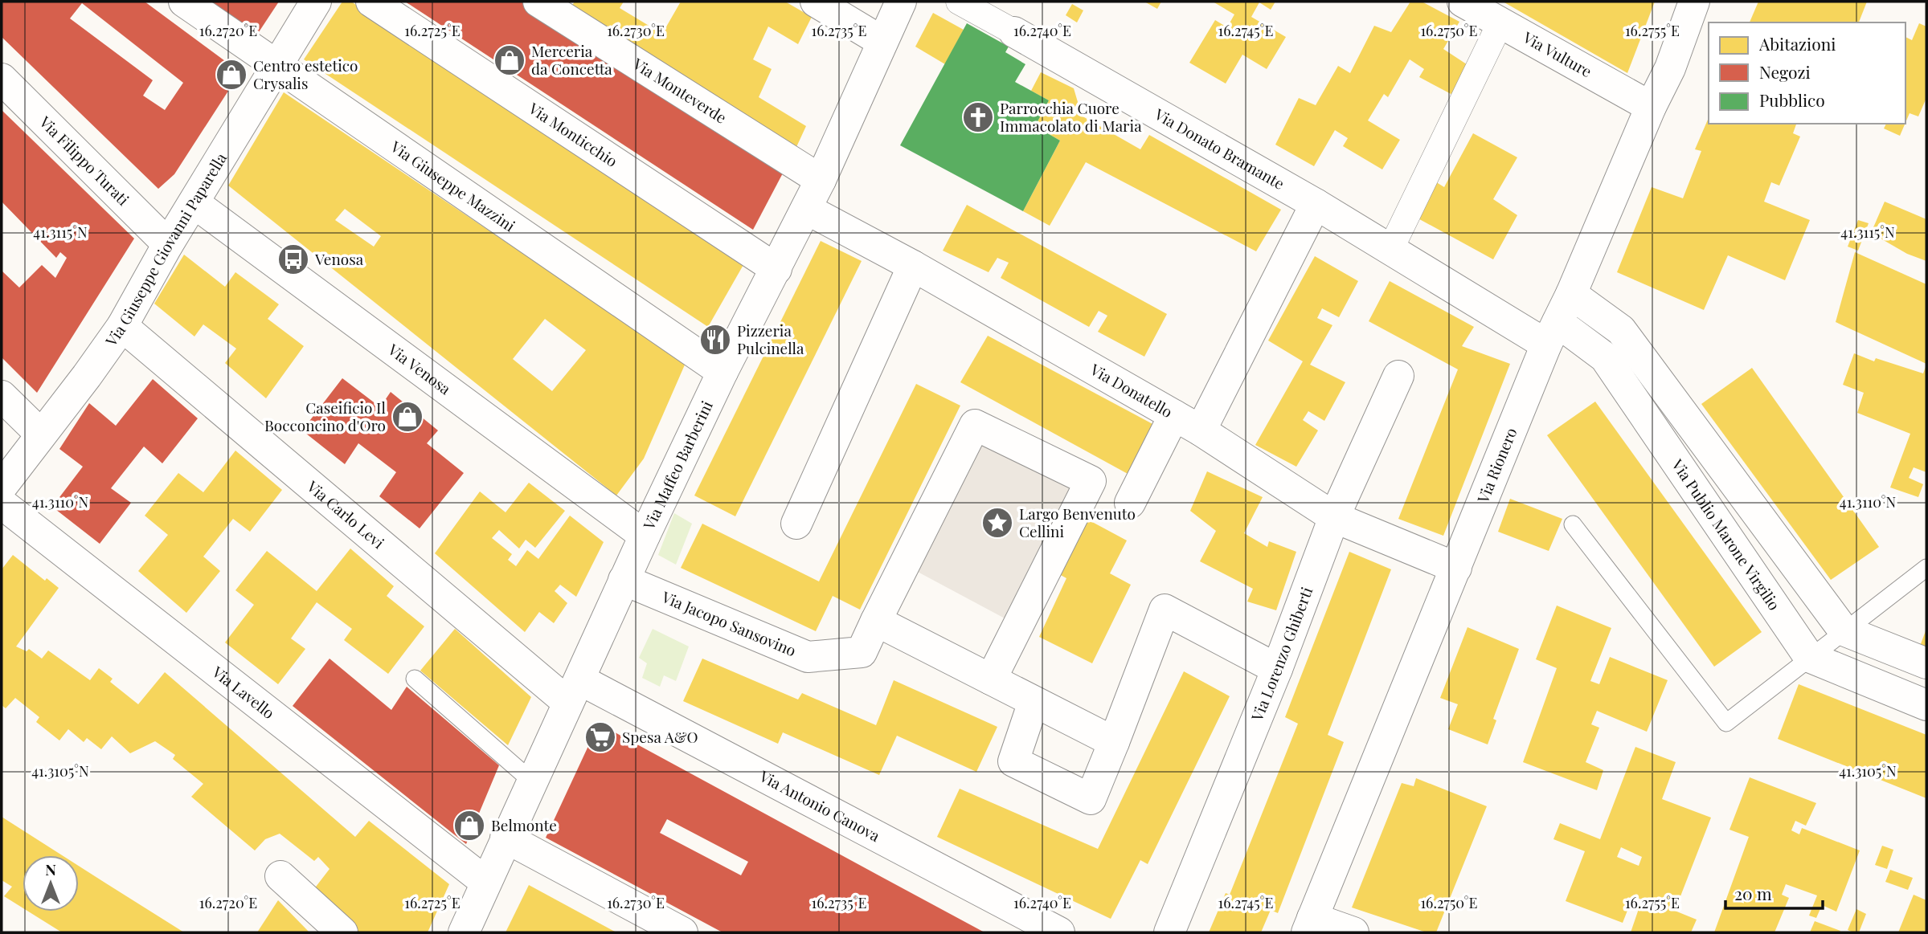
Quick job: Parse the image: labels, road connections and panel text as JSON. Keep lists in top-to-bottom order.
{
  "streets": {
    "street": [
      "Via Vulture",
      "Via Monteverde",
      "Via Monticchio",
      "Via Donato Bramante",
      "Via Filippo Turati",
      "Via Giuseppe Mazzini",
      "Via Giuseppe Giovanni Paparella",
      "Via Venosa",
      "Via Donatello",
      "Via Maffeo Barberini",
      "Via Rionero",
      "Via Carlo Levi",
      "Via Publio Marone Virgilio",
      "Via Jacopo Sansovino",
      "Via Lorenzo Ghiberti",
      "Via Lavello",
      "Via Antonio Canova"
    ]
  },
  "crossings": [
    ["Via Vulture", "Via Rionero"],
    ["Via Monteverde", "Via Maffeo Barberini"],
    ["Via Monticchio", "Via Maffeo Barberini"],
    ["Via Donato Bramante", "Via Rionero"],
    ["Via Donato Bramante", "Via Publio Marone Virgilio"],
    ["Via Filippo Turati", "Via Giuseppe Giovanni Paparella"],
    ["Via Giuseppe Mazzini", "Via Giuseppe Giovanni Paparella"],
    ["Via Giuseppe Mazzini", "Via Maffeo Barberini"],
    ["Via Giuseppe Giovanni Paparella", "Via Venosa"],
    ["Via Giuseppe Giovanni Paparella", "Via Carlo Levi"],
    ["Via Venosa", "Via Maffeo Barberini"],
    ["Via Donatello", "Via Maffeo Barberini"],
    ["Via Donatello", "Via Rionero"],
    ["Via Donatello", "Via Lorenzo Ghiberti"],
    ["Via Maffeo Barberini", "Via Carlo Levi"],
    ["Via Maffeo Barberini", "Via Jacopo Sansovino"],
    ["Via Maffeo Barberini", "Via Lavello"],
    ["Via Maffeo Barberini", "Via Antonio Canova"],
    ["Via Rionero", "Via Publio Marone Virgilio"],
    ["Via Carlo Levi", "Via Antonio Canova"]
  ],
  "places": {
    "shop": [
      "Merceria da Concetta",
      "Centro estetico Crysalis",
      "Caseificio Il Bocconcino d'Oro",
      "Belmonte"
    ],
    "church": ["Parrocchia Cuore Immacolato di Maria"],
    "bus stop": ["Venosa"],
    "restaurant": ["Pizzeria Pulcinella"],
    "place": ["Largo Benvenuto Cellini"],
    "supermarket": ["Spesa A&O"]
  },
  "legend": ["Abitazioni", "Negozi", "Pubblico"],
  "scale_bar": "20 m",
  "north": "top",
  "coordinates": [
    "16.2720°E",
    "16.2725°E",
    "16.2730°E",
    "16.2735°E",
    "16.2740°E",
    "16.2745°E",
    "16.2750°E",
    "16.2755°E",
    "41.3115°N",
    "41.3110°N",
    "41.3105°N"
  ]
}
